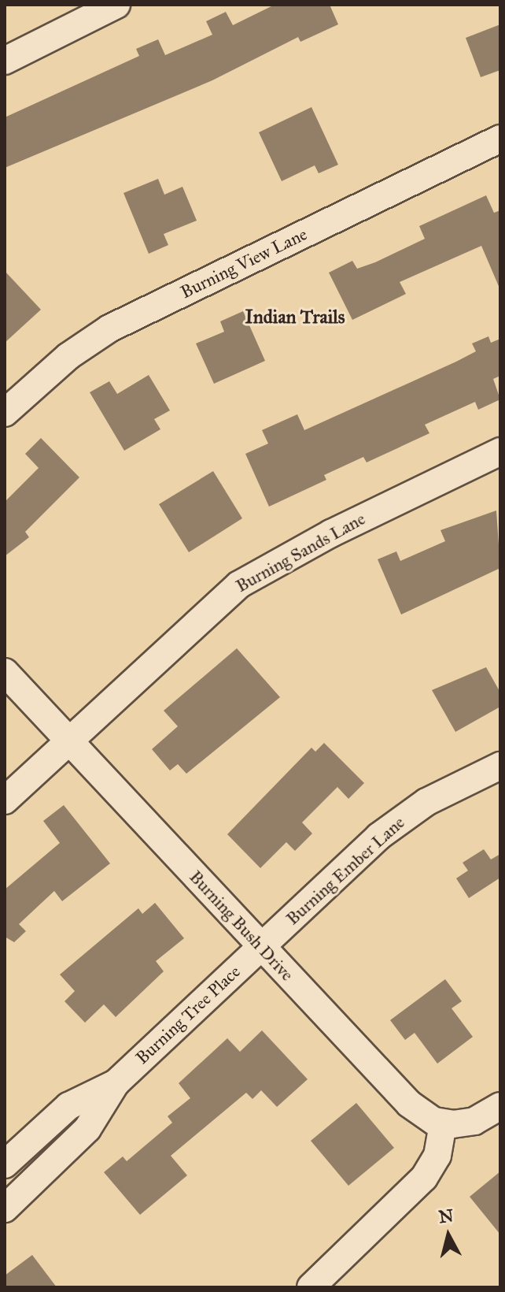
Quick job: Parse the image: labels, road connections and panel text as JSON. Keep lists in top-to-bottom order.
{
  "streets": {
    "street": [
      "Burning View Lane",
      "Burning Sands Lane",
      "Burning Ember Lane",
      "Burning Bush Drive",
      "Burning Tree Place"
    ]
  },
  "crossings": [
    ["Burning Sands Lane", "Burning Bush Drive"],
    ["Burning Ember Lane", "Burning Bush Drive"],
    ["Burning Ember Lane", "Burning Tree Place"],
    ["Burning Bush Drive", "Burning Tree Place"]
  ],
  "districts": ["Indian Trails"],
  "north": "top"
}
